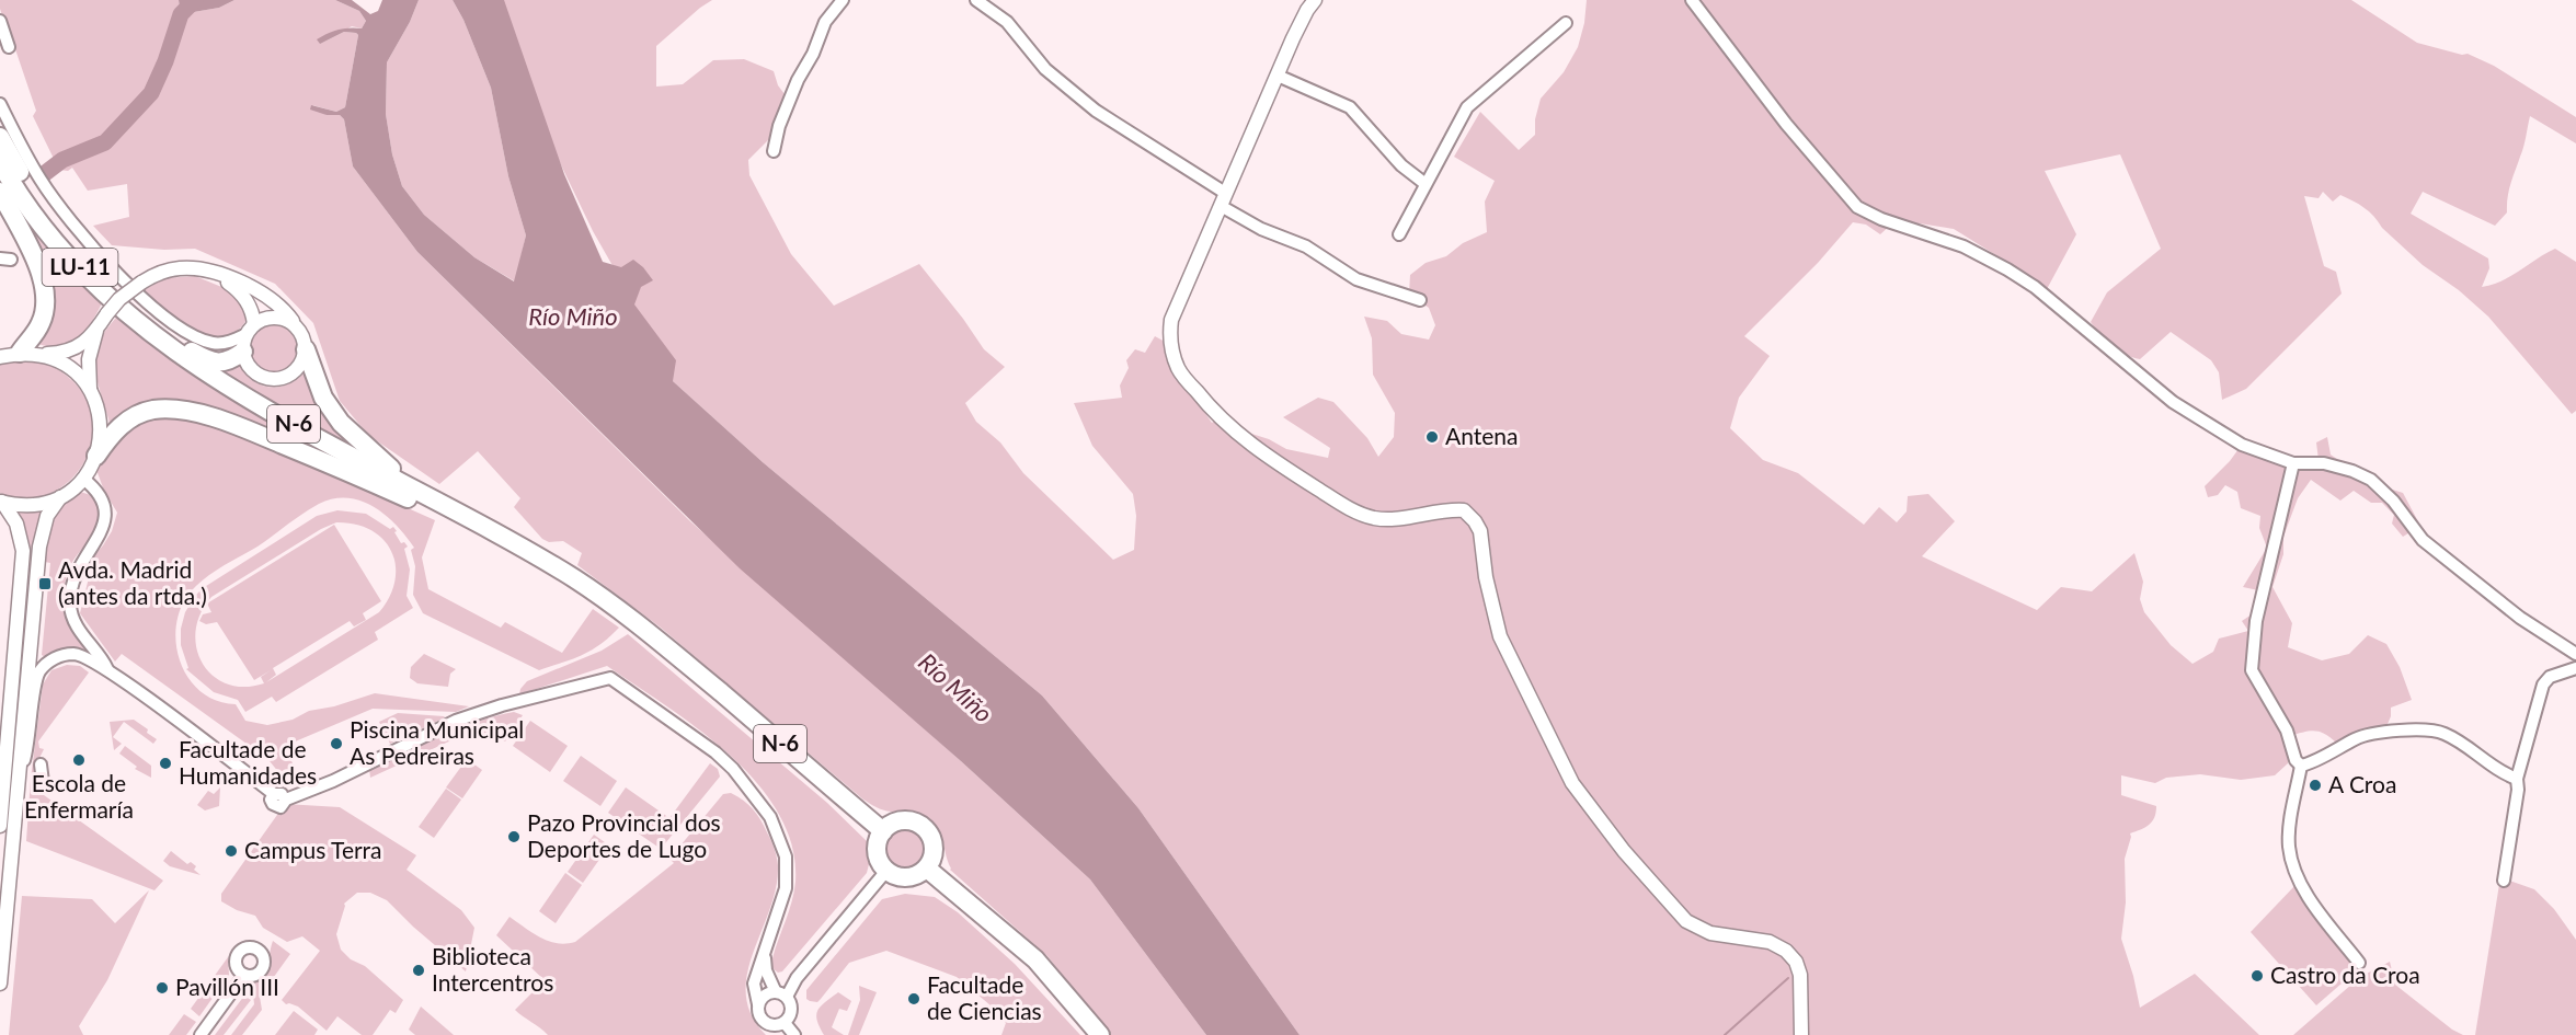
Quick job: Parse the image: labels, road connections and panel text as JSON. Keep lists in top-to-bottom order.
{
  "streets": {
    "highway": ["LU-11", "N-6"]
  },
  "crossings": [
    ["LU-11", "N-6"]
  ],
  "water": ["Río Miño"],
  "places": {
    "other": [
      "Antena",
      "Piscina Municipal As Pedreiras",
      "Escola de Enfermaría",
      "Facultade de Humanidades",
      "A Croa",
      "Pazo Provincial dos Deportes de Lugo",
      "Campus Terra",
      "Biblioteca Intercentros",
      "Castro da Croa",
      "Pavillón III",
      "Facultade de Ciencias"
    ],
    "transit": ["Avda. Madrid (antes da rtda.)"]
  }
}
